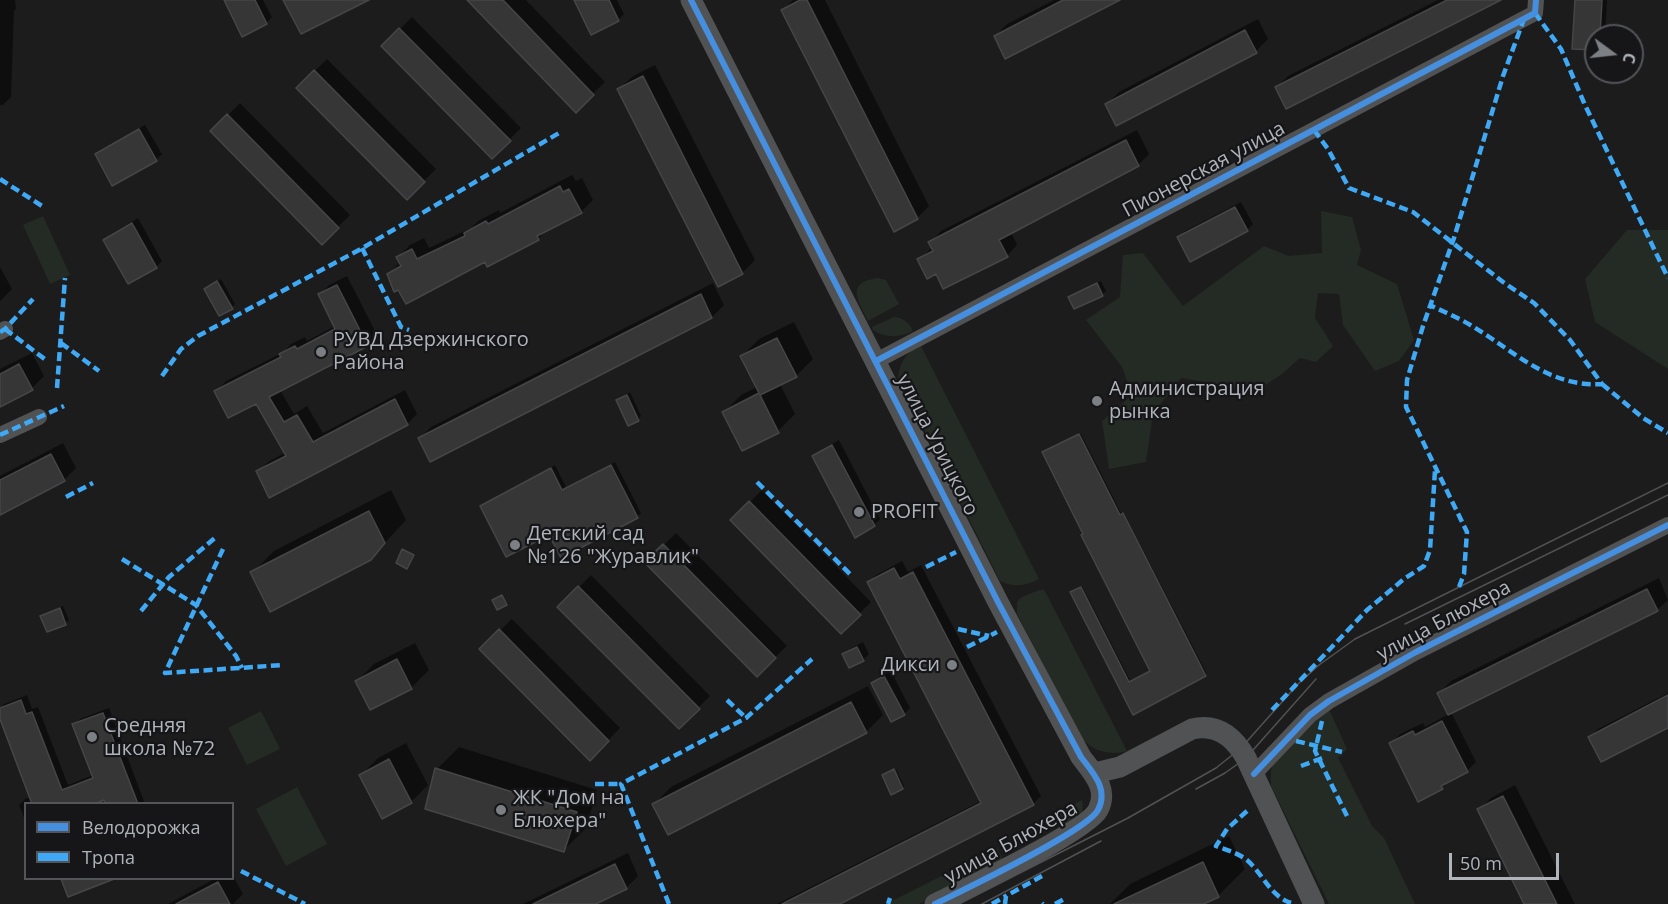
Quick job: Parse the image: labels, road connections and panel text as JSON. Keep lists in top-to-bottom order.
{
  "streets": {
    "street": ["Пионерская улица", "улица Урицкого", "улица Блюхера"]
  },
  "crossings": [
    ["Пионерская улица", "улица Урицкого"],
    ["улица Урицкого", "улица Блюхера"]
  ],
  "places": [
    "РУВД Дзержинского Района",
    "Администрация рынка",
    "PROFIT",
    "Детский сад №126 \"Журавлик\"",
    "Дикси",
    "Средняя школа №72",
    "ЖК \"Дом на Блюхера\""
  ],
  "legend": ["Велодорожка", "Тропа"],
  "scale_bar": "50 m",
  "north": "right"
}
